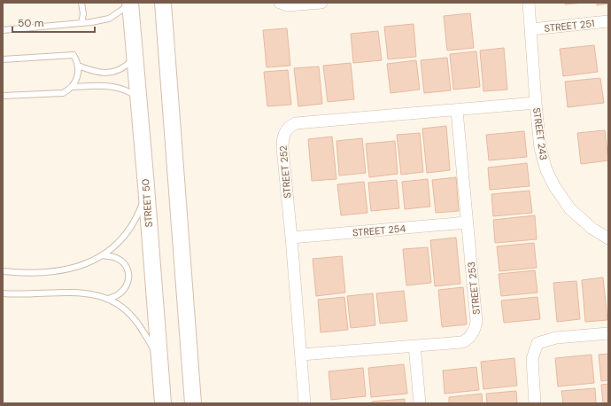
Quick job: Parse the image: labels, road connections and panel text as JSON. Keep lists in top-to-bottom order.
{
  "streets": {
    "main road": ["STREET 50"],
    "street": [
      "STREET 251",
      "STREET 243",
      "STREET 252",
      "STREET 254",
      "STREET 253"
    ]
  },
  "crossings": [
    ["STREET 251", "STREET 243"],
    ["STREET 243", "STREET 252"],
    ["STREET 252", "STREET 254"],
    ["STREET 252", "STREET 253"],
    ["STREET 254", "STREET 253"]
  ],
  "scale_bar": "50 m"
}
